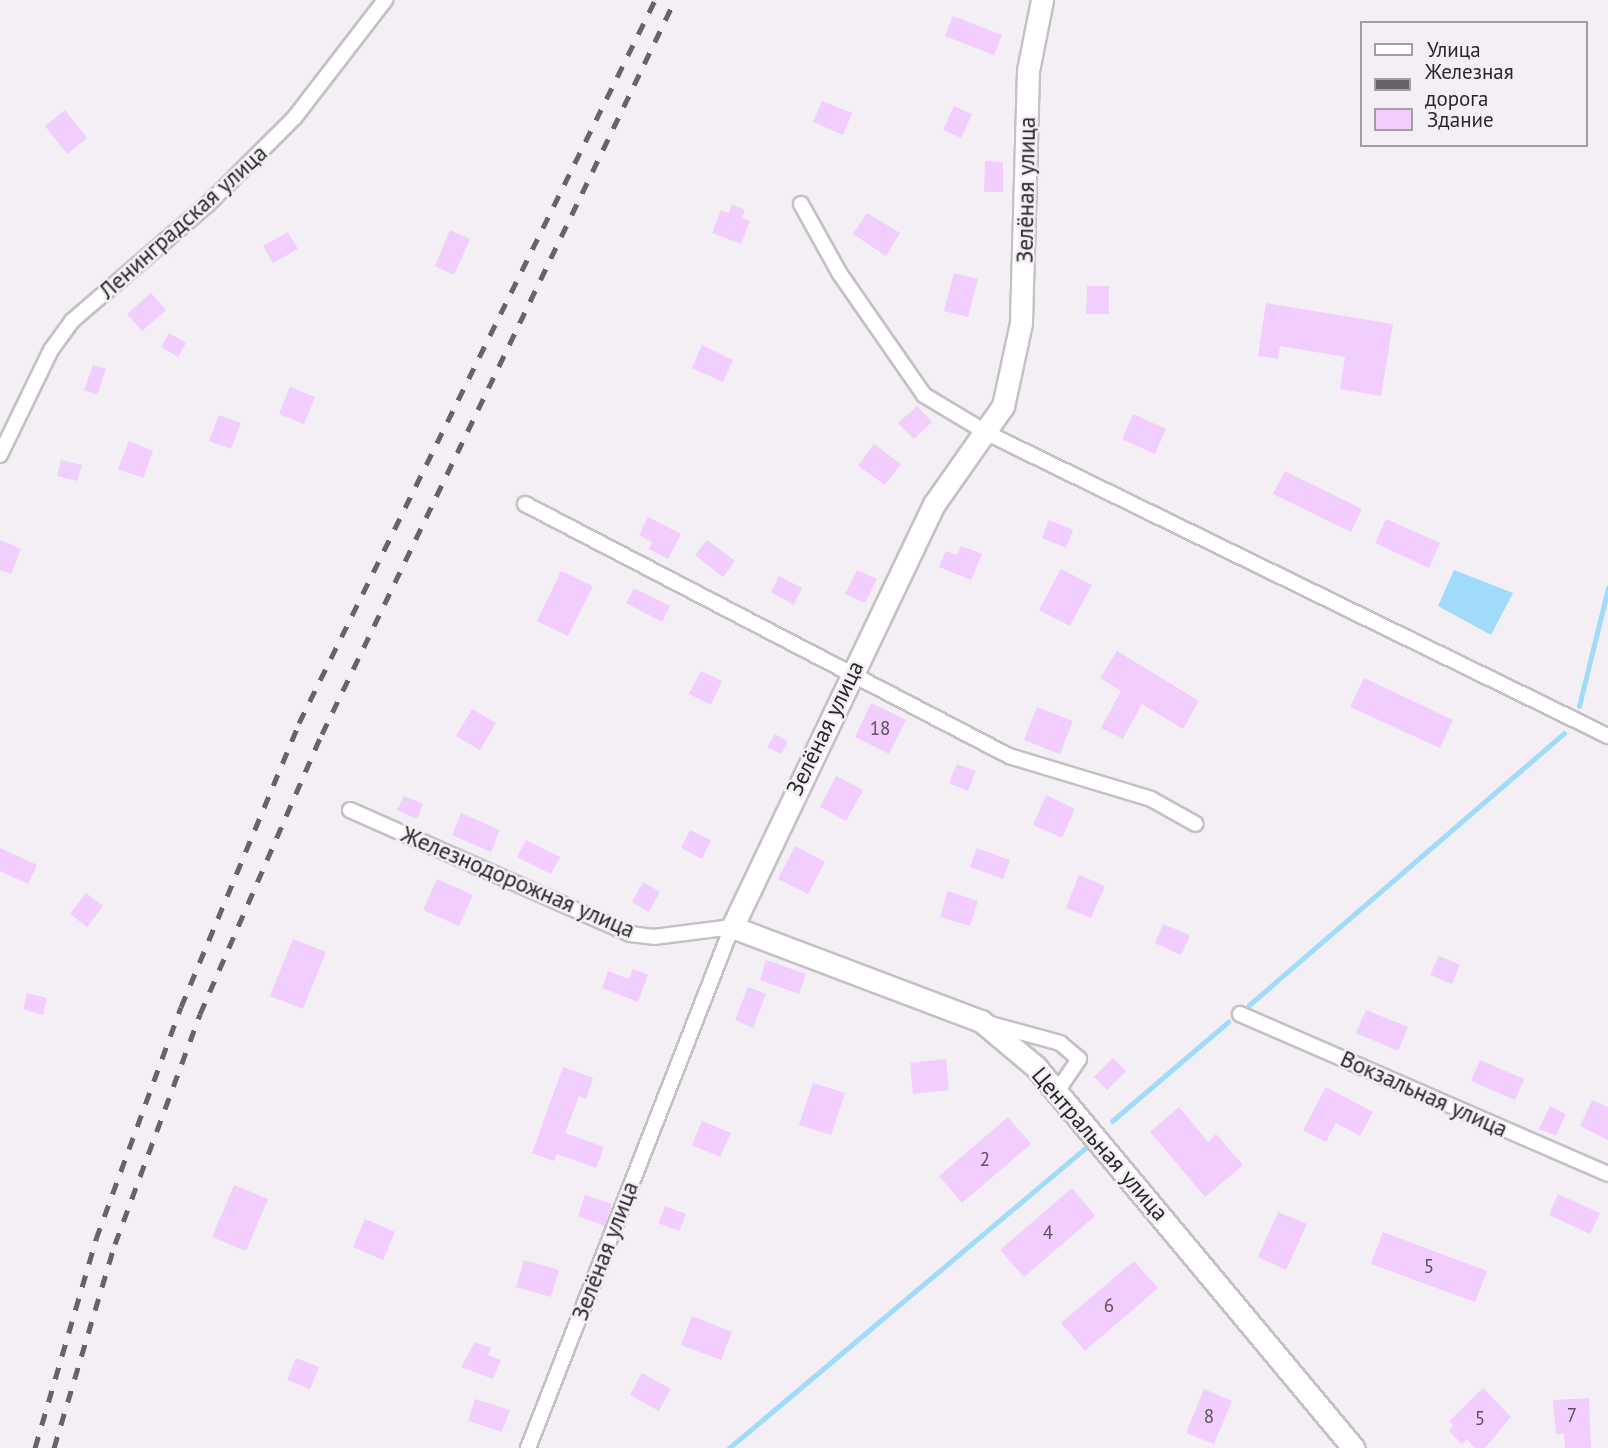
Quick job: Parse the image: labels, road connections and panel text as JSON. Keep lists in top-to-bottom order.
{
  "streets": {
    "street": [
      "Зелёная улица",
      "Ленинградская улица",
      "Железнодорожная улица",
      "Вокзальная улица",
      "Центральная улица"
    ]
  },
  "crossings": [
    ["Зелёная улица", "Железнодорожная улица"],
    ["Зелёная улица", "Центральная улица"],
    ["Железнодорожная улица", "Центральная улица"]
  ],
  "house_numbers": [
    "18",
    "2",
    "4",
    "5",
    "6",
    "7",
    "8",
    "5"
  ],
  "legend": ["Улица", "Железная дорога", "Здание"]
}
